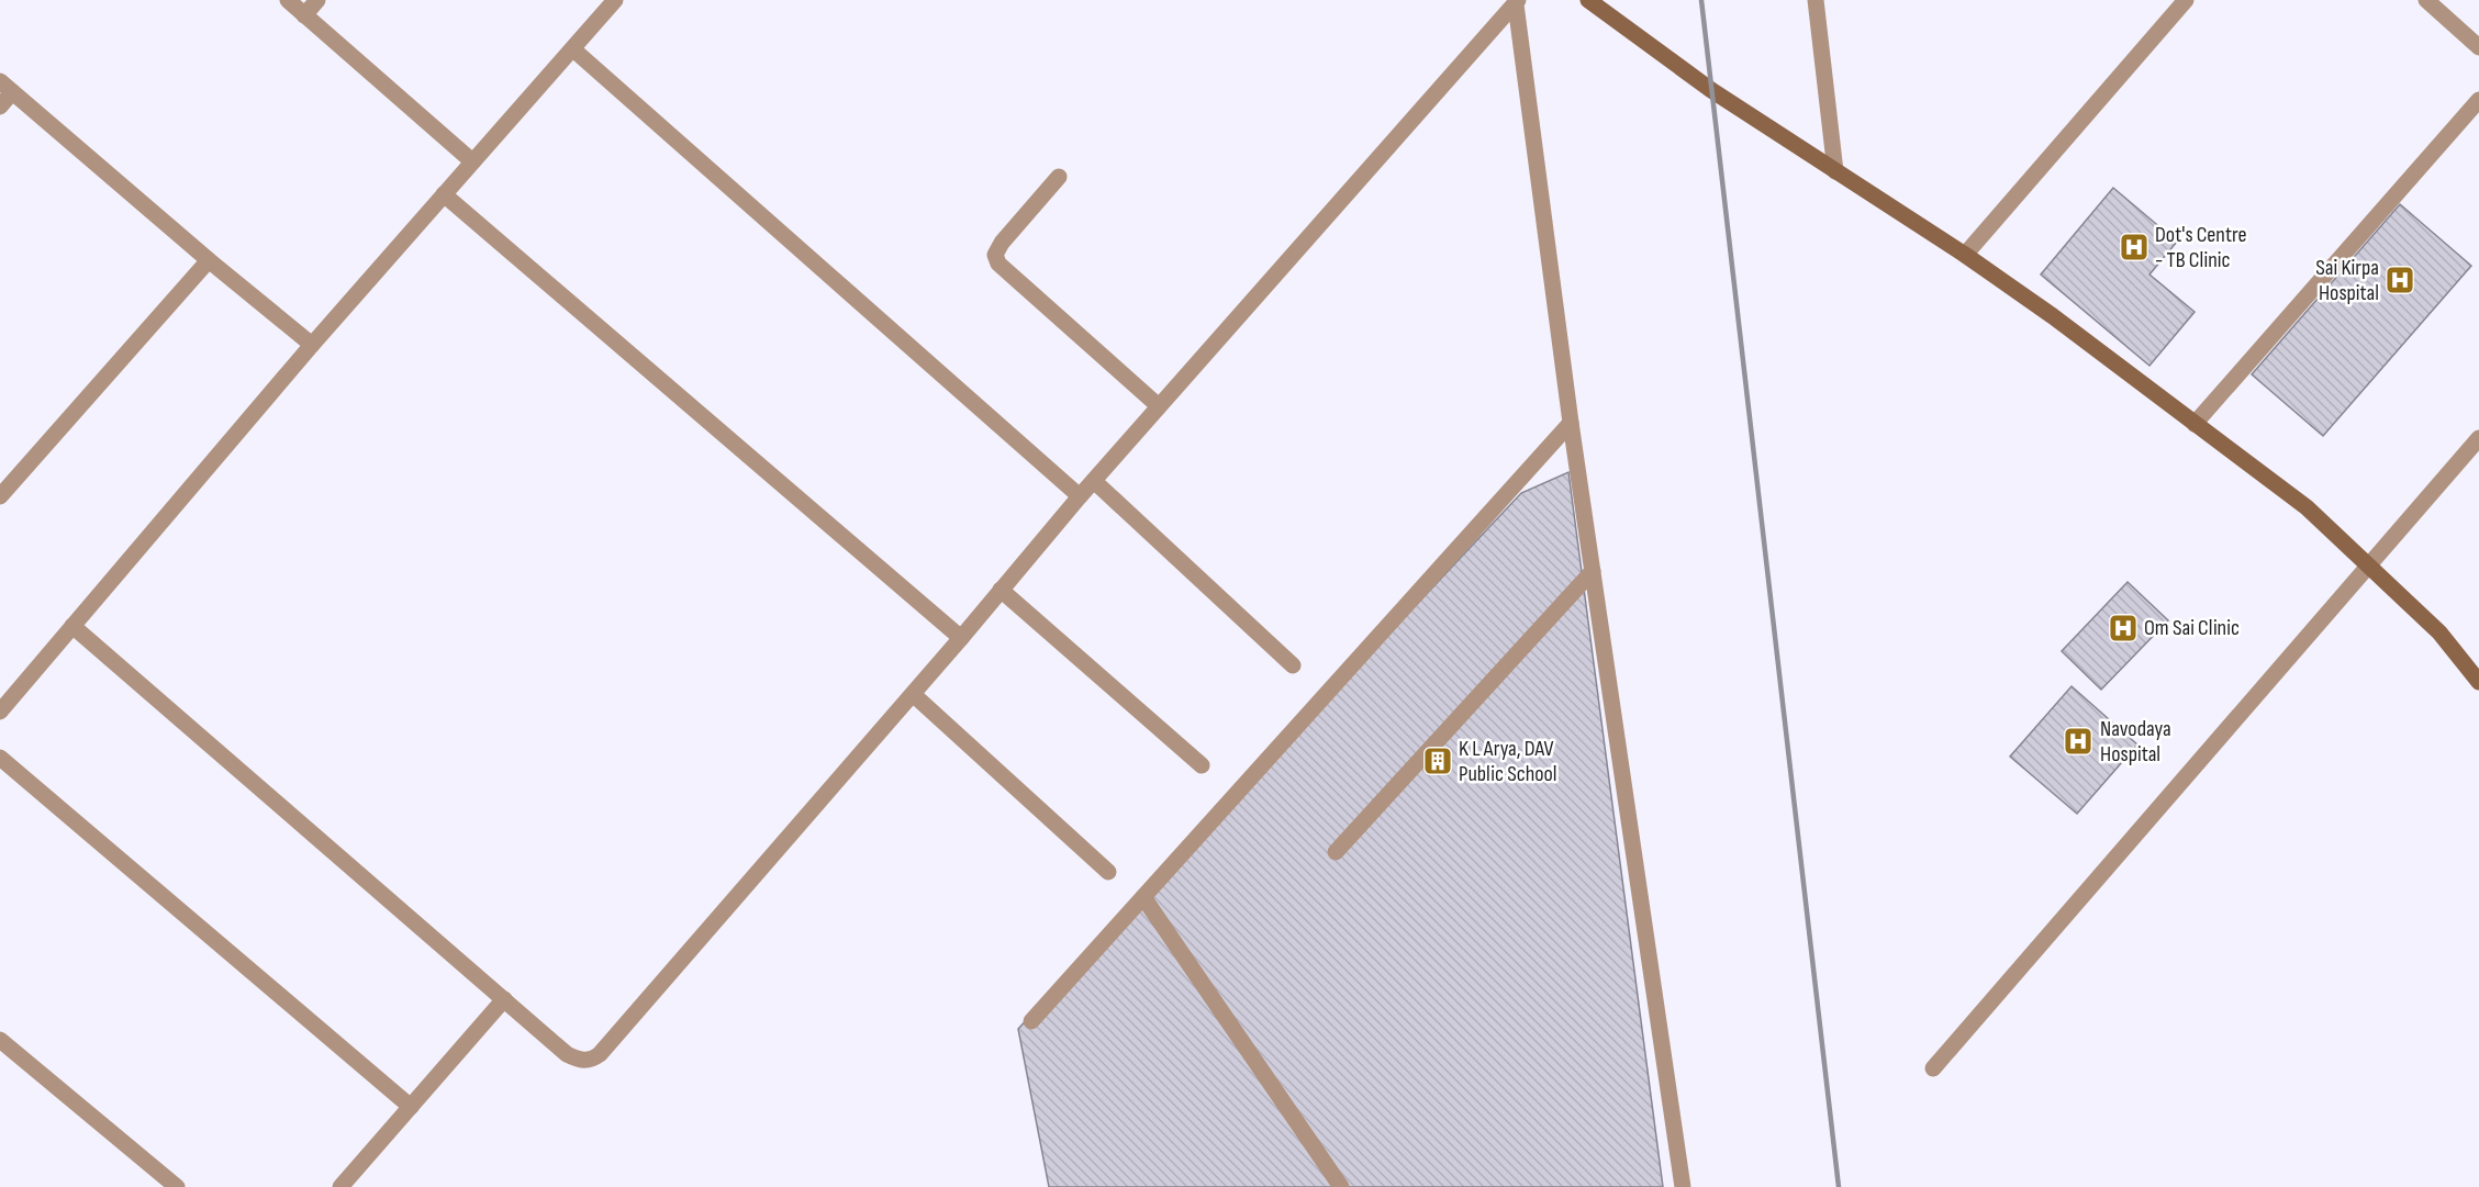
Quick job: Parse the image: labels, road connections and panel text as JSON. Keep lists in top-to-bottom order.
{
  "places": {
    "hospital": [
      "Dot's Centre - TB Clinic",
      "Sai Kirpa Hospital",
      "Om Sai Clinic",
      "Navodaya Hospital"
    ],
    "building": ["K L Arya, DAV Public School"]
  }
}
